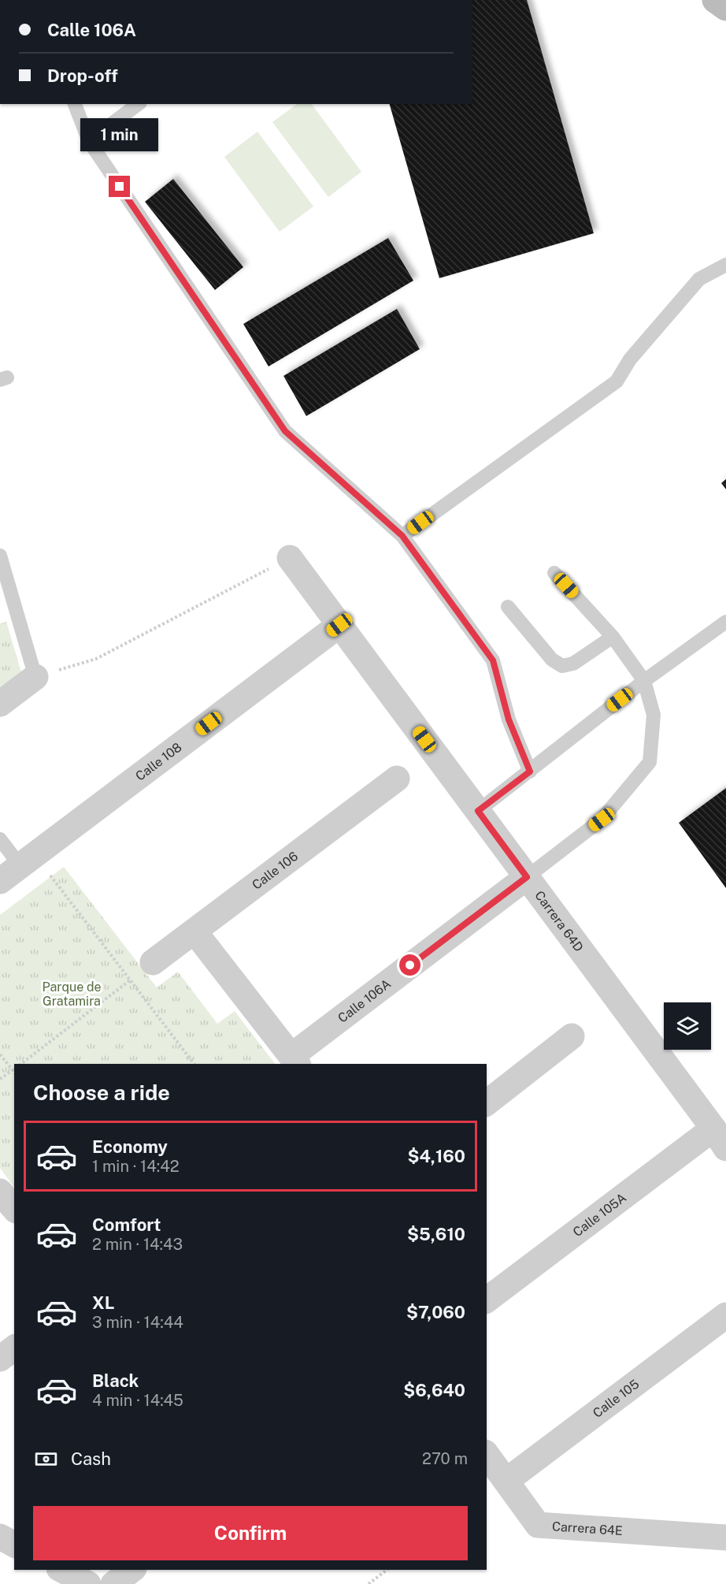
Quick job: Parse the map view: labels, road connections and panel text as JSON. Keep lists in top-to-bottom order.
{
  "streets": {
    "street": [
      "Calle 108",
      "Calle 106",
      "Carrera 64D",
      "Calle 106A",
      "Calle 105A",
      "Calle 105",
      "Carrera 64E"
    ]
  },
  "crossings": [
    ["Calle 108", "Carrera 64D"],
    ["Carrera 64D", "Calle 106A"],
    ["Carrera 64D", "Calle 105A"],
    ["Calle 105", "Carrera 64E"]
  ],
  "parks": ["Parque de Gratamira"],
  "page": {
    "banner": ["Calle 106A", "Drop-off"],
    "bubble": "1 min",
    "heading": "Choose a ride",
    "list": [
      {
        "name": "Economy",
        "note": "1 min · 14:42",
        "value": "$4,160"
      },
      {
        "name": "Comfort",
        "note": "2 min · 14:43",
        "value": "$5,610"
      },
      {
        "name": "XL",
        "note": "3 min · 14:44",
        "value": "$7,060"
      },
      {
        "name": "Black",
        "note": "4 min · 14:45",
        "value": "$6,640"
      }
    ],
    "pay": ["Cash", "270 m"],
    "buttons": "Confirm"
  }
}
